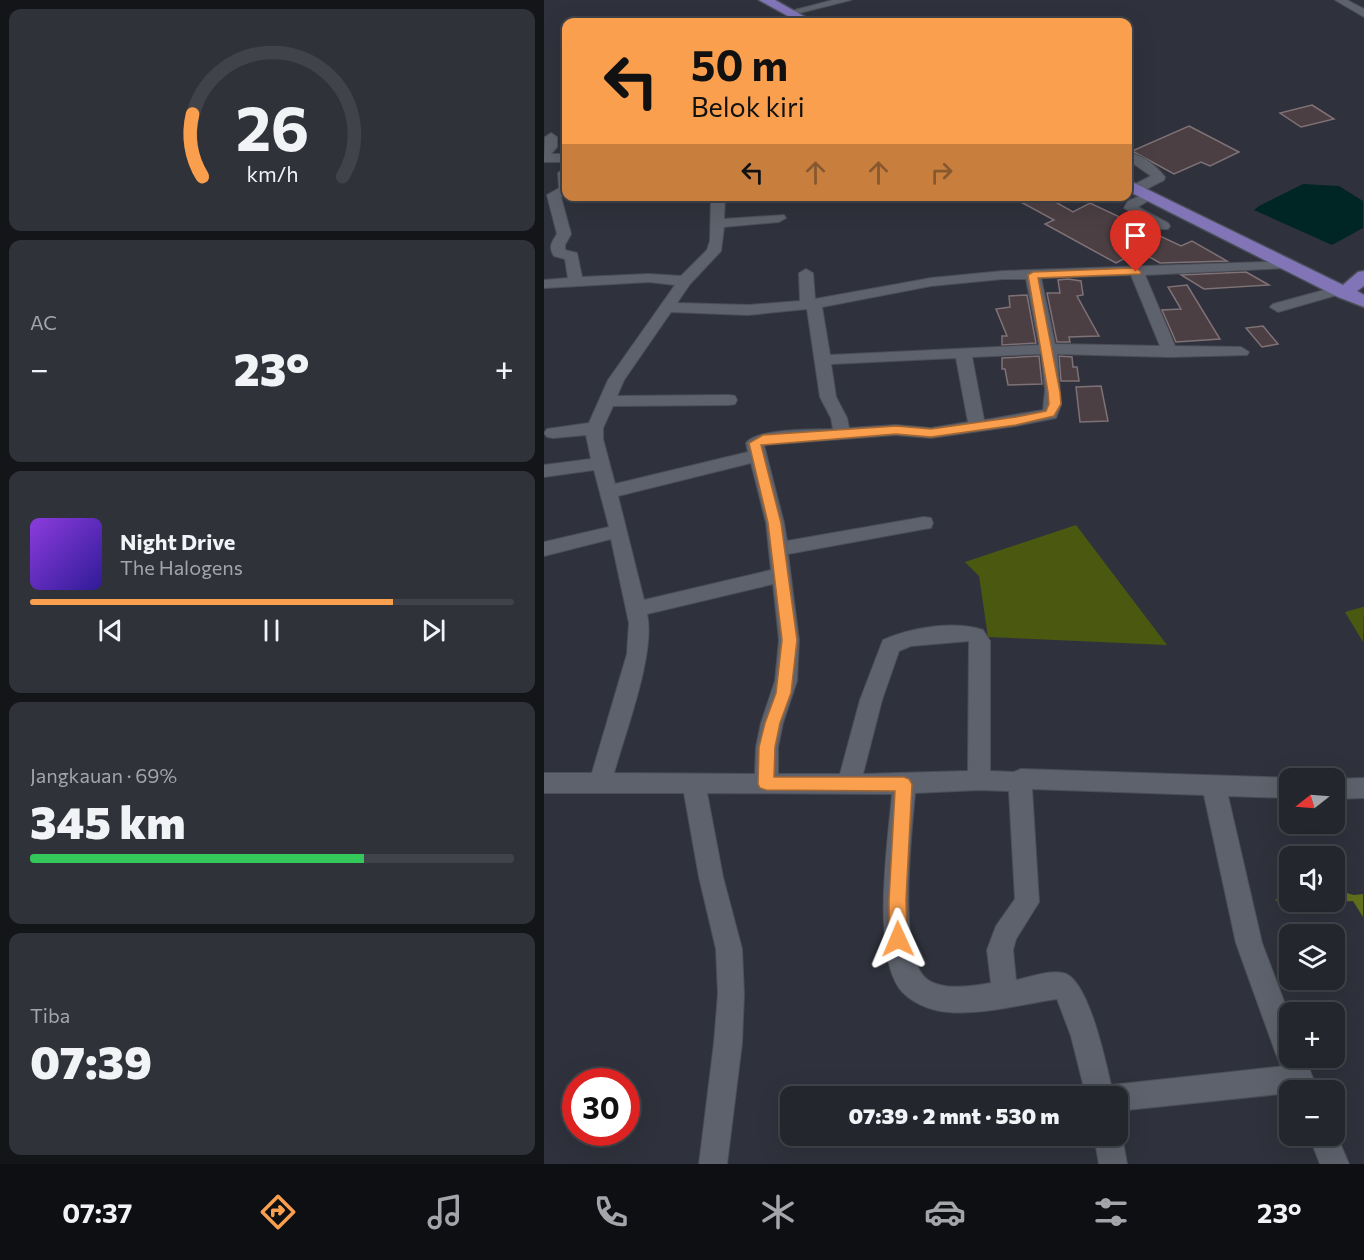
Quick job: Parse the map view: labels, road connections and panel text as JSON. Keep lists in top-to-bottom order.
{
  "north": "left",
  "page": {
    "turn": ["50 m", "Belok kiri"],
    "tile": [
      "AC",
      ["Jangkauan · 69%", "345 km"],
      ["Tiba", "07:39"]
    ],
    "heat": ["−", "23°", "+"],
    "song": ["Night Drive", "The Halogens"],
    "map_buttons": ["+", "−"],
    "limit": "30",
    "trip": "07:39 · 2 mnt · 530 m",
    "tabs": ["07:37", "23°"],
    "gauge": ["26", "km/h"]
  }
}
